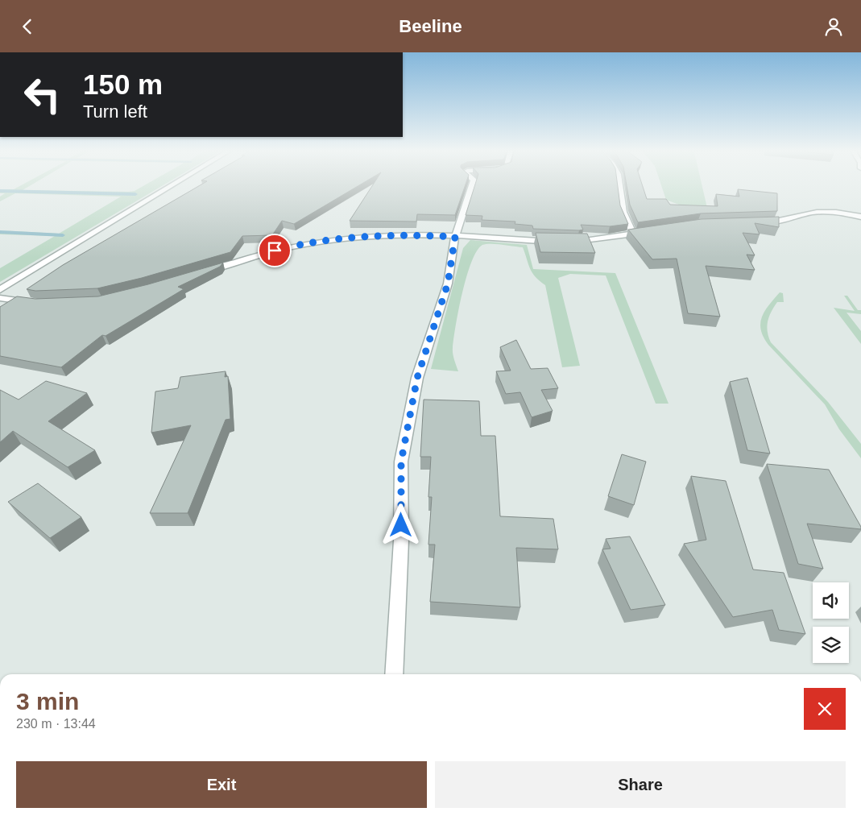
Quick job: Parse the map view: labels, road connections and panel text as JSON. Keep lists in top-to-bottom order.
{
  "page": {
    "header": "Beeline",
    "turn": ["150 m", "Turn left"],
    "heading": ["3 min", "230 m · 13:44"],
    "buttons": ["Exit", "Share"]
  }
}
